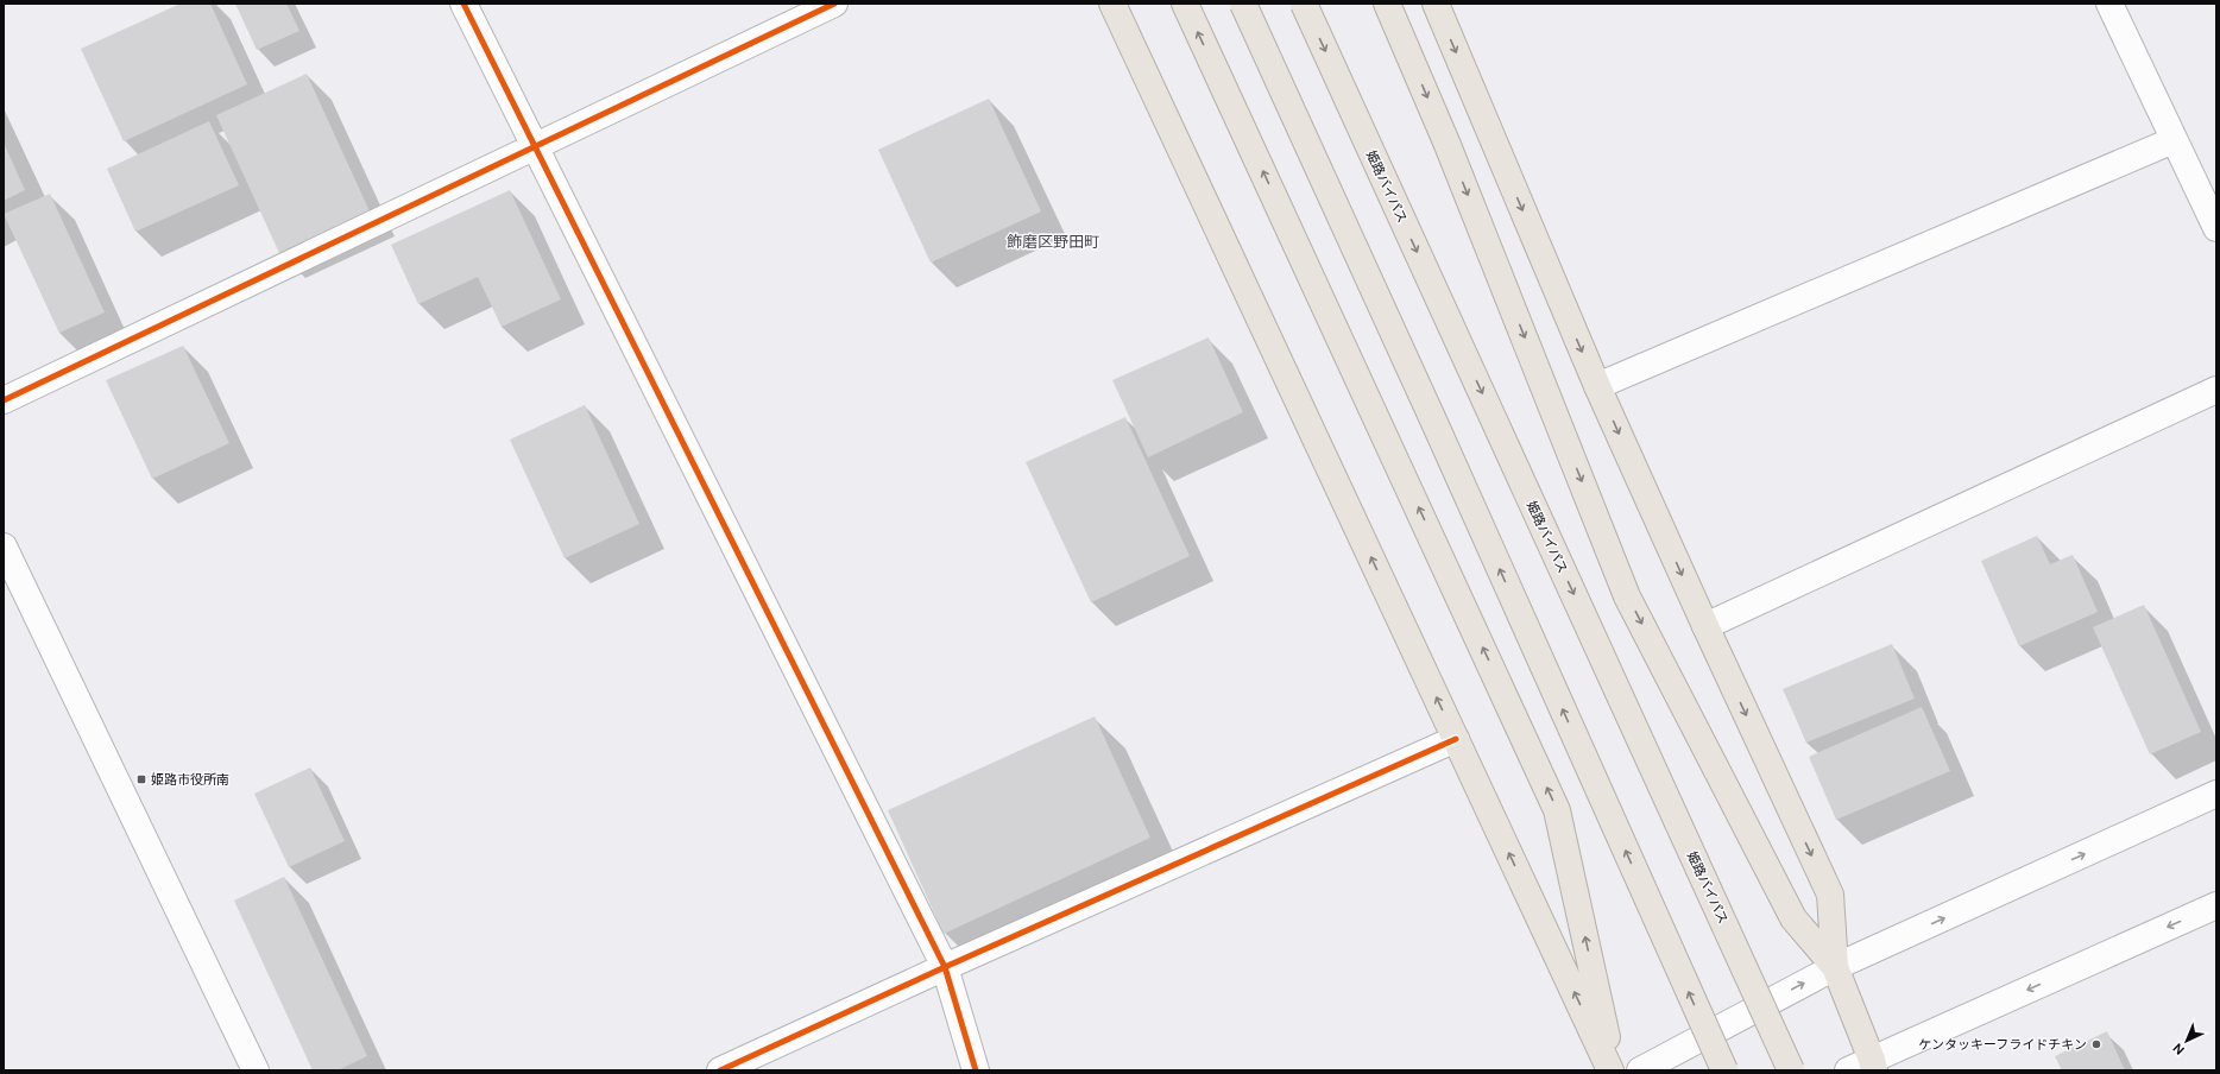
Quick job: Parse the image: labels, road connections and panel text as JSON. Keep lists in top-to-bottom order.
{
  "streets": {
    "highway": ["姫路バイパス"]
  },
  "districts": ["飾磨区野田町"],
  "places": {
    "transit": ["姫路市役所南"],
    "other": ["ケンタッキーフライドチキン"]
  },
  "north": "bottom left"
}
